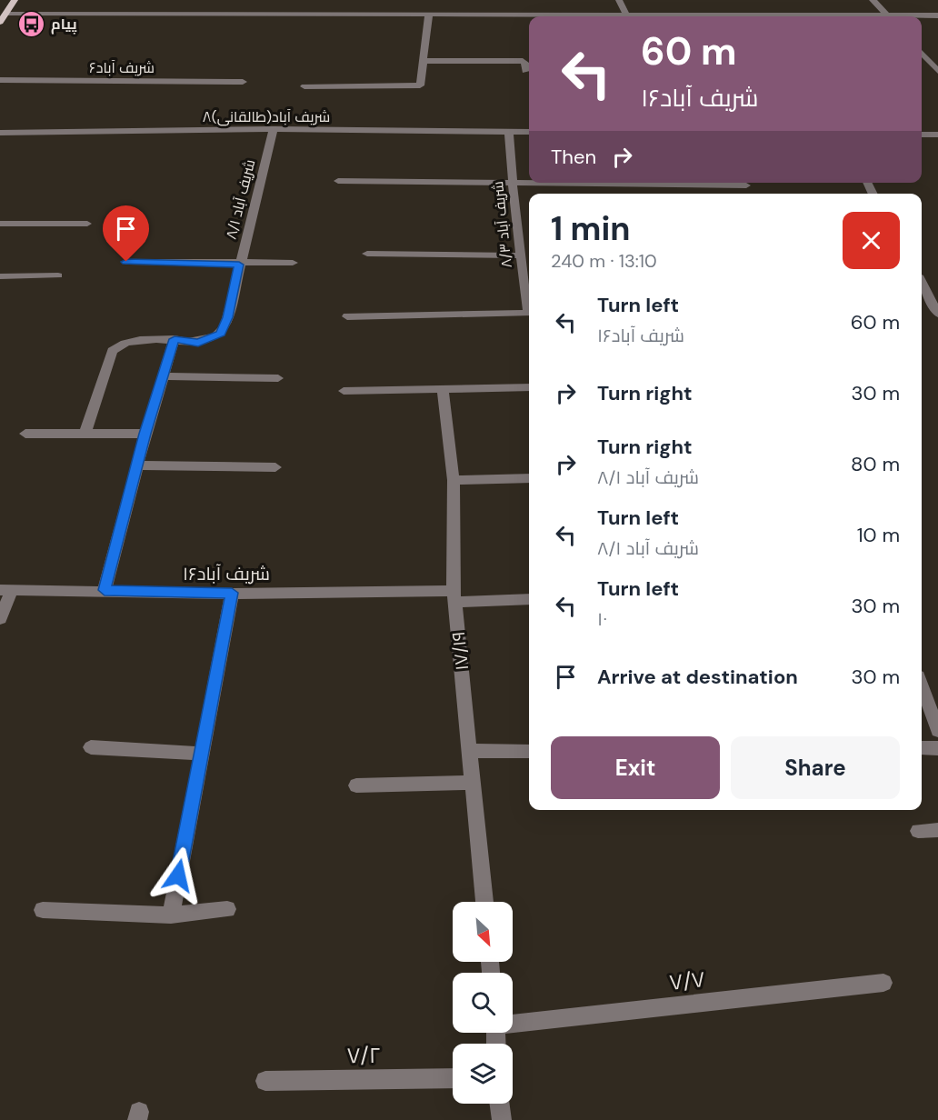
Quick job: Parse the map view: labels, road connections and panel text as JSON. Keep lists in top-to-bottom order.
{
  "streets": {
    "street": [
      "شریف آباد۶",
      "۸شریف آباد(طالقانی)",
      "شریف آباد ۸/۱",
      "شریف آباد ۸/۳",
      "شریف آباد۱۶",
      "۱۷/۱۹",
      "۷/۷",
      "۷/۲"
    ]
  },
  "crossings": [
    ["۸شریف آباد(طالقانی)", "شریف آباد ۸/۱"],
    ["۸شریف آباد(طالقانی)", "شریف آباد ۸/۳"],
    ["شریف آباد۱۶", "۱۷/۱۹"]
  ],
  "places": {
    "bus stop": ["پیام"]
  },
  "north": "bottom right",
  "page": {
    "turn": ["60 m", "شریف آباد۱۶"],
    "then": "Then",
    "heading": ["1 min", "240 m · 13:10"],
    "list": [
      {
        "name": "Turn left",
        "note": "شریف آباد۱۶",
        "value": "60 m"
      },
      {
        "name": "Turn right",
        "value": "30 m"
      },
      {
        "name": "Turn right",
        "note": "شریف آباد ۸/۱",
        "value": "80 m"
      },
      {
        "name": "Turn left",
        "note": "شریف آباد ۸/۱",
        "value": "10 m"
      },
      {
        "name": "Turn left",
        "note": "۱۰",
        "value": "30 m"
      },
      {
        "name": "Arrive at destination",
        "value": "30 m"
      }
    ],
    "buttons": ["Exit", "Share"]
  }
}
